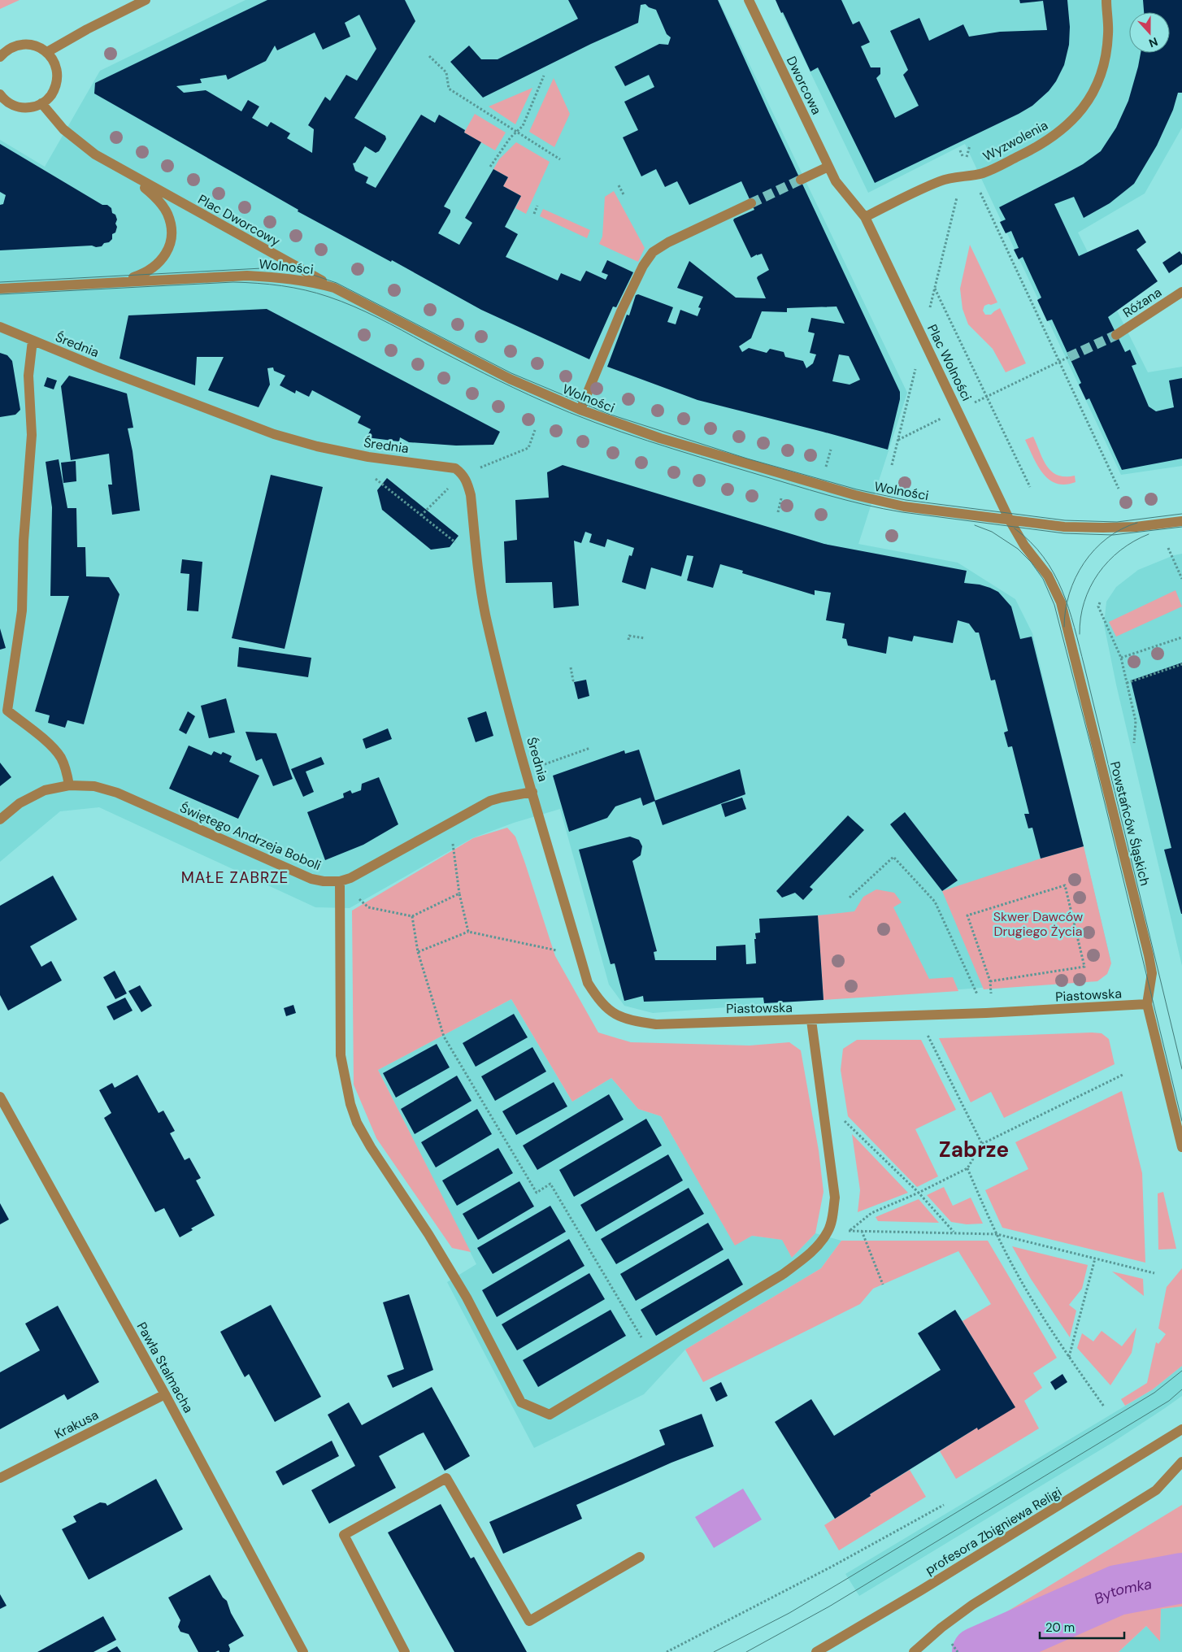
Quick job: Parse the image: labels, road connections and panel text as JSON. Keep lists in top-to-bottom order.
{
  "streets": {
    "street": [
      "Dworcowa",
      "Wyzwolenia",
      "Plac Dworcowy",
      "Wolności",
      "Różana",
      "Średnia",
      "Plac Wolności",
      "Powstańców Śląskich",
      "Świętego Andrzeja Boboli",
      "Piastowska",
      "Pawła Stalmacha",
      "Krakusa",
      "profesora Zbigniewa Religi"
    ]
  },
  "crossings": [
    ["Dworcowa", "Plac Wolności"],
    ["Plac Dworcowy", "Wolności"],
    ["Wolności", "Plac Wolności"],
    ["Wolności", "Powstańców Śląskich"],
    ["Średnia", "Świętego Andrzeja Boboli"],
    ["Średnia", "Piastowska"],
    ["Plac Wolności", "Powstańców Śląskich"],
    ["Powstańców Śląskich", "Piastowska"],
    ["Świętego Andrzeja Boboli", "Piastowska"],
    ["Pawła Stalmacha", "Krakusa"]
  ],
  "districts": ["MAŁE ZABRZE", "Zabrze"],
  "water": ["Bytomka"],
  "parks": ["Skwer Dawców Drugiego Życia"],
  "scale_bar": "20 m",
  "north": "bottom"
}
